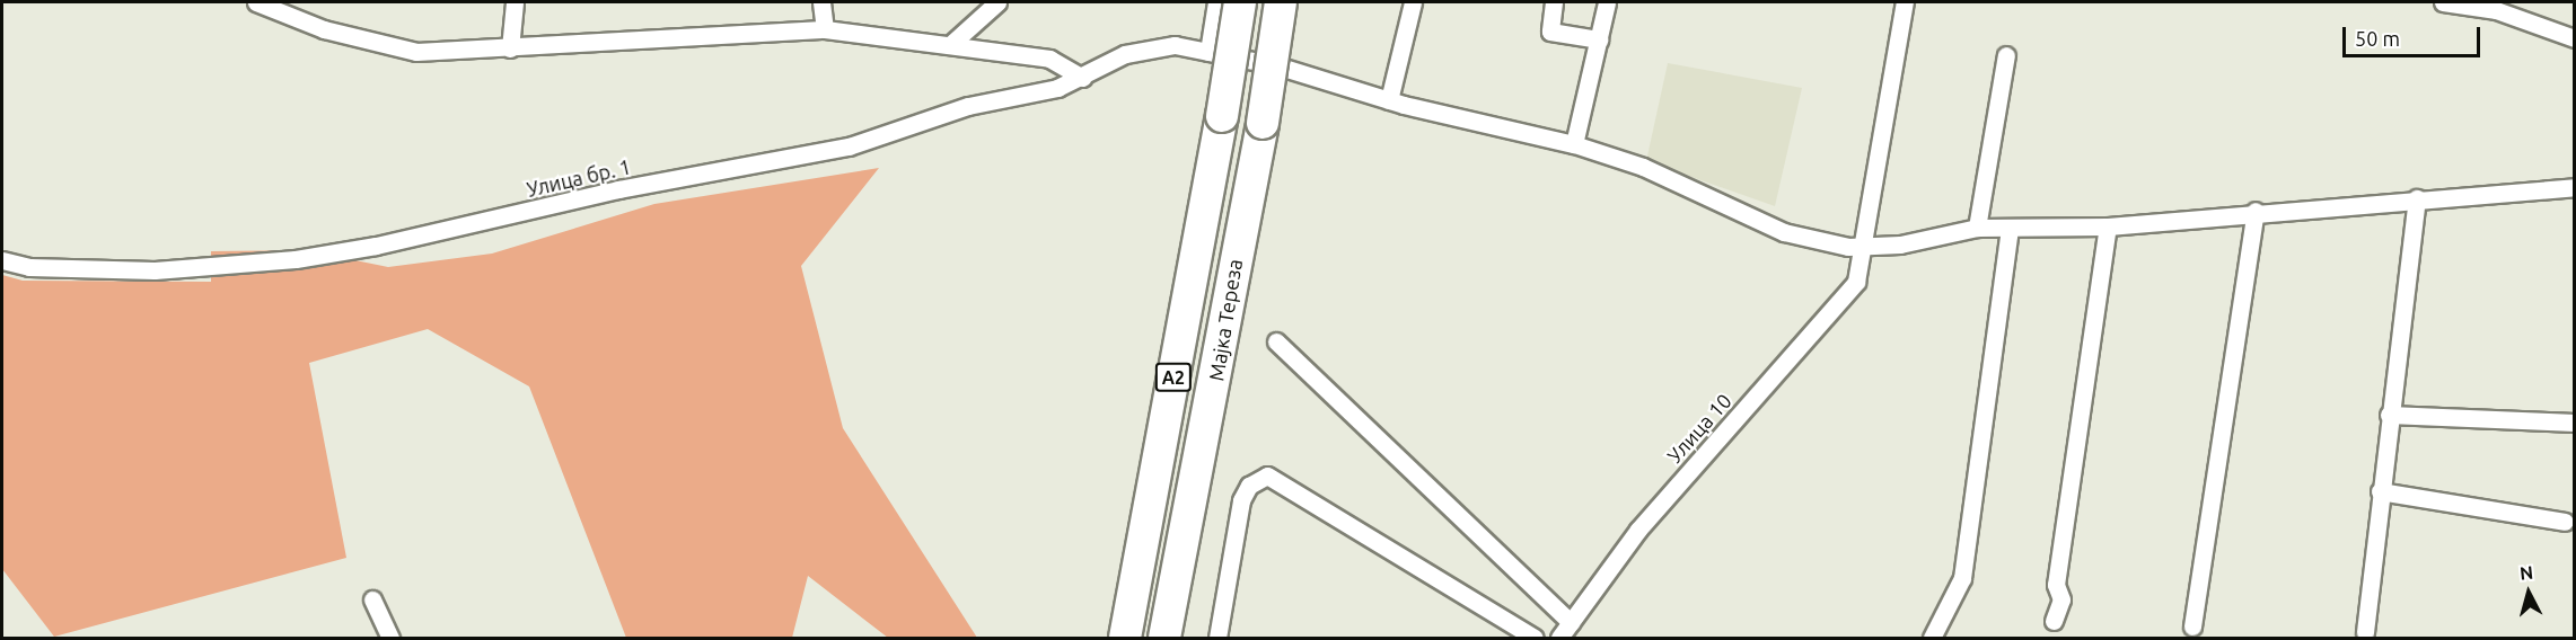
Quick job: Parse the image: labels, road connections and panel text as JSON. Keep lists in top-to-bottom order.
{
  "streets": {
    "highway": ["Мајка Тереза", "A2"],
    "street": ["Улица бр. 1", "Улица 10"]
  },
  "scale_bar": "50 m",
  "north": "top"
}
